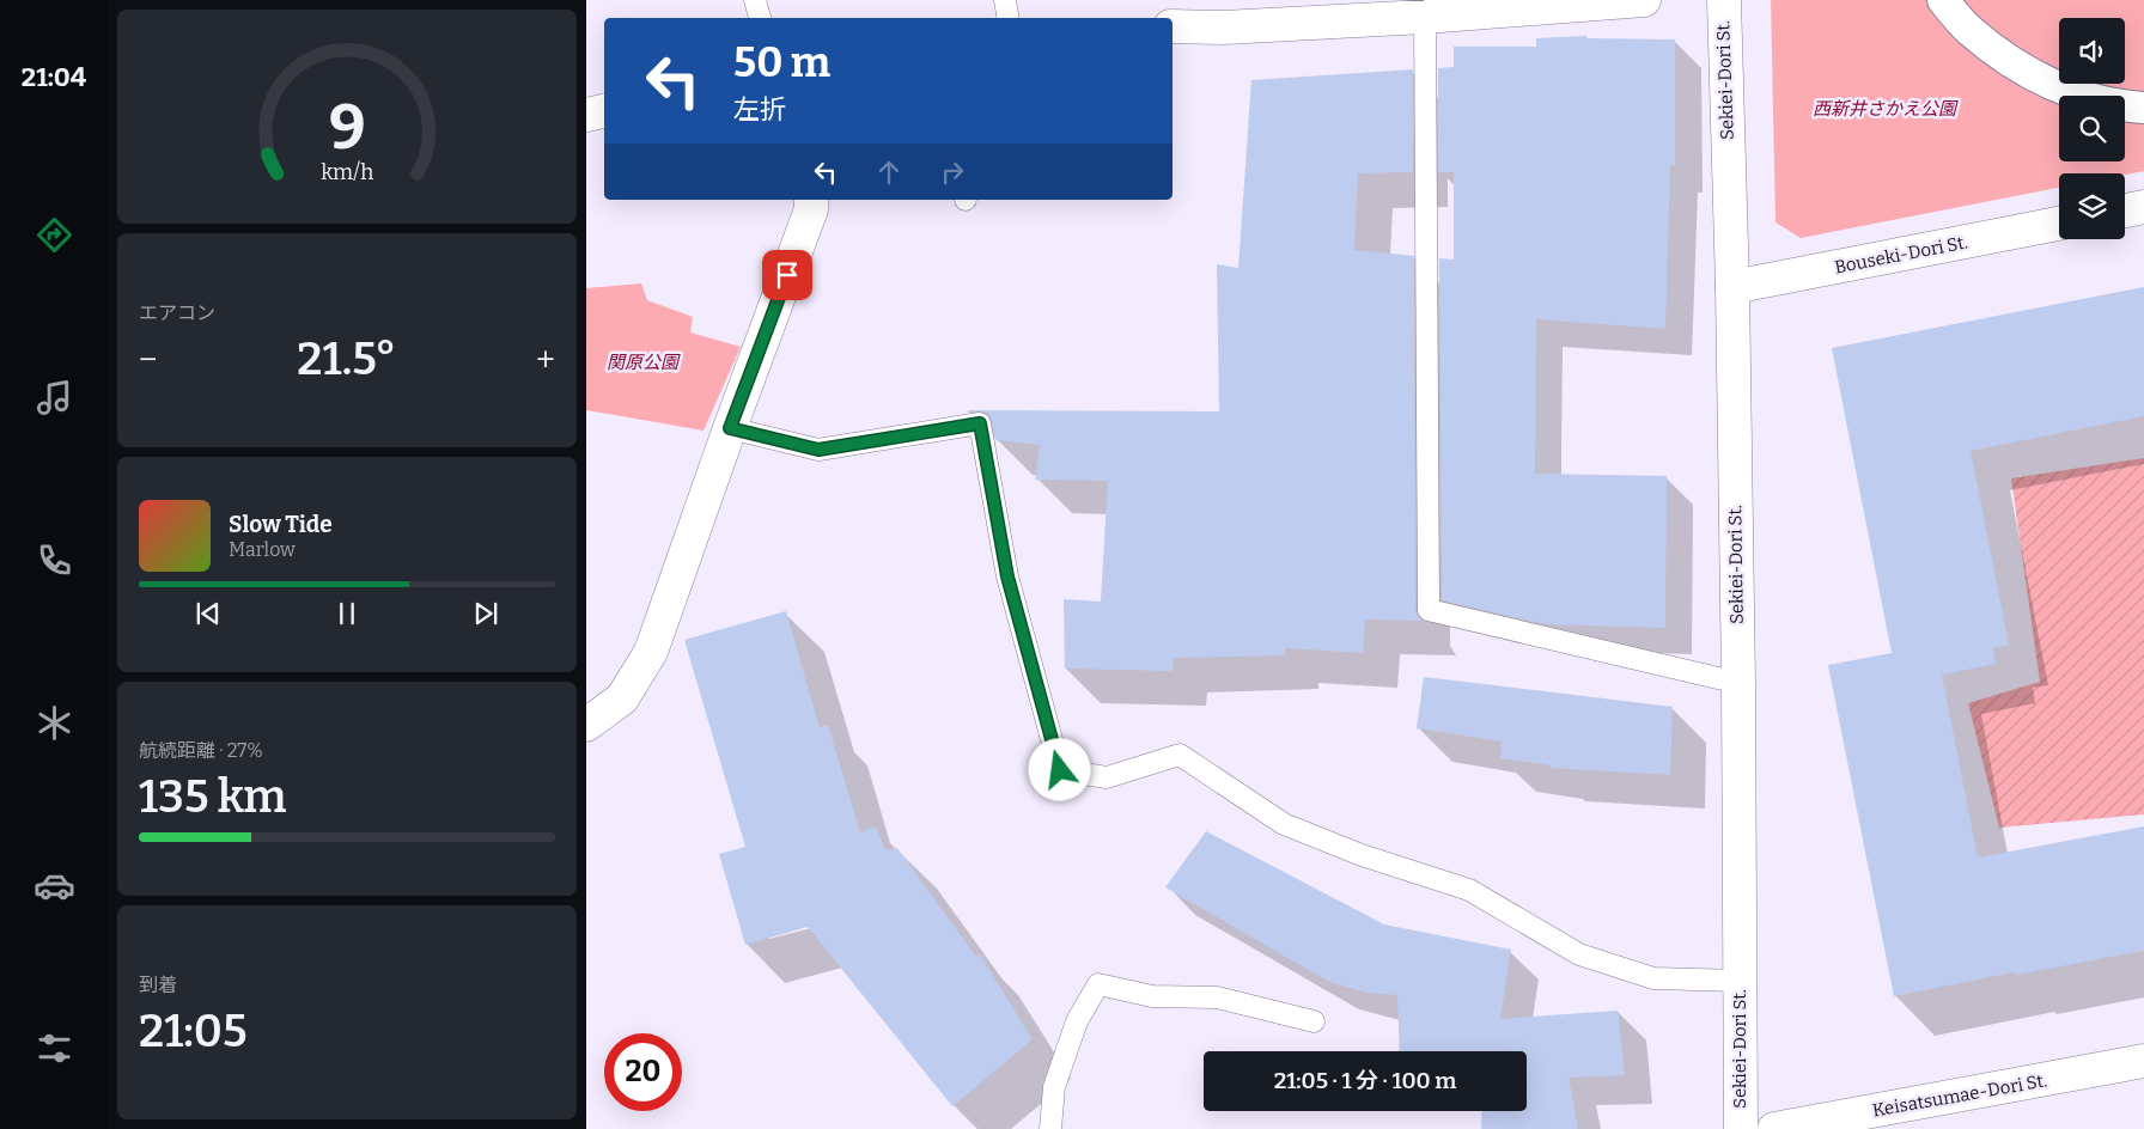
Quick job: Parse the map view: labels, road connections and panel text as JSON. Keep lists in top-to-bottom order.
{
  "streets": {
    "street": ["Sekiei-Dori St.", "Bouseki-Dori St.", "Keisatsumae-Dori St."]
  },
  "crossings": [
    ["Sekiei-Dori St.", "Bouseki-Dori St."]
  ],
  "parks": ["西新井さかえ公園", "関原公園"],
  "page": {
    "tabs": "21:04",
    "turn": ["50 m", "左折"],
    "tile": [
      "エアコン",
      ["航続距離 · 27%", "135 km"],
      ["到着", "21:05"]
    ],
    "heat": ["−", "21.5°", "+"],
    "song": ["Slow Tide", "Marlow"],
    "limit": "20",
    "trip": "21:05 · 1 分 · 100 m",
    "gauge": ["9", "km/h"]
  }
}
